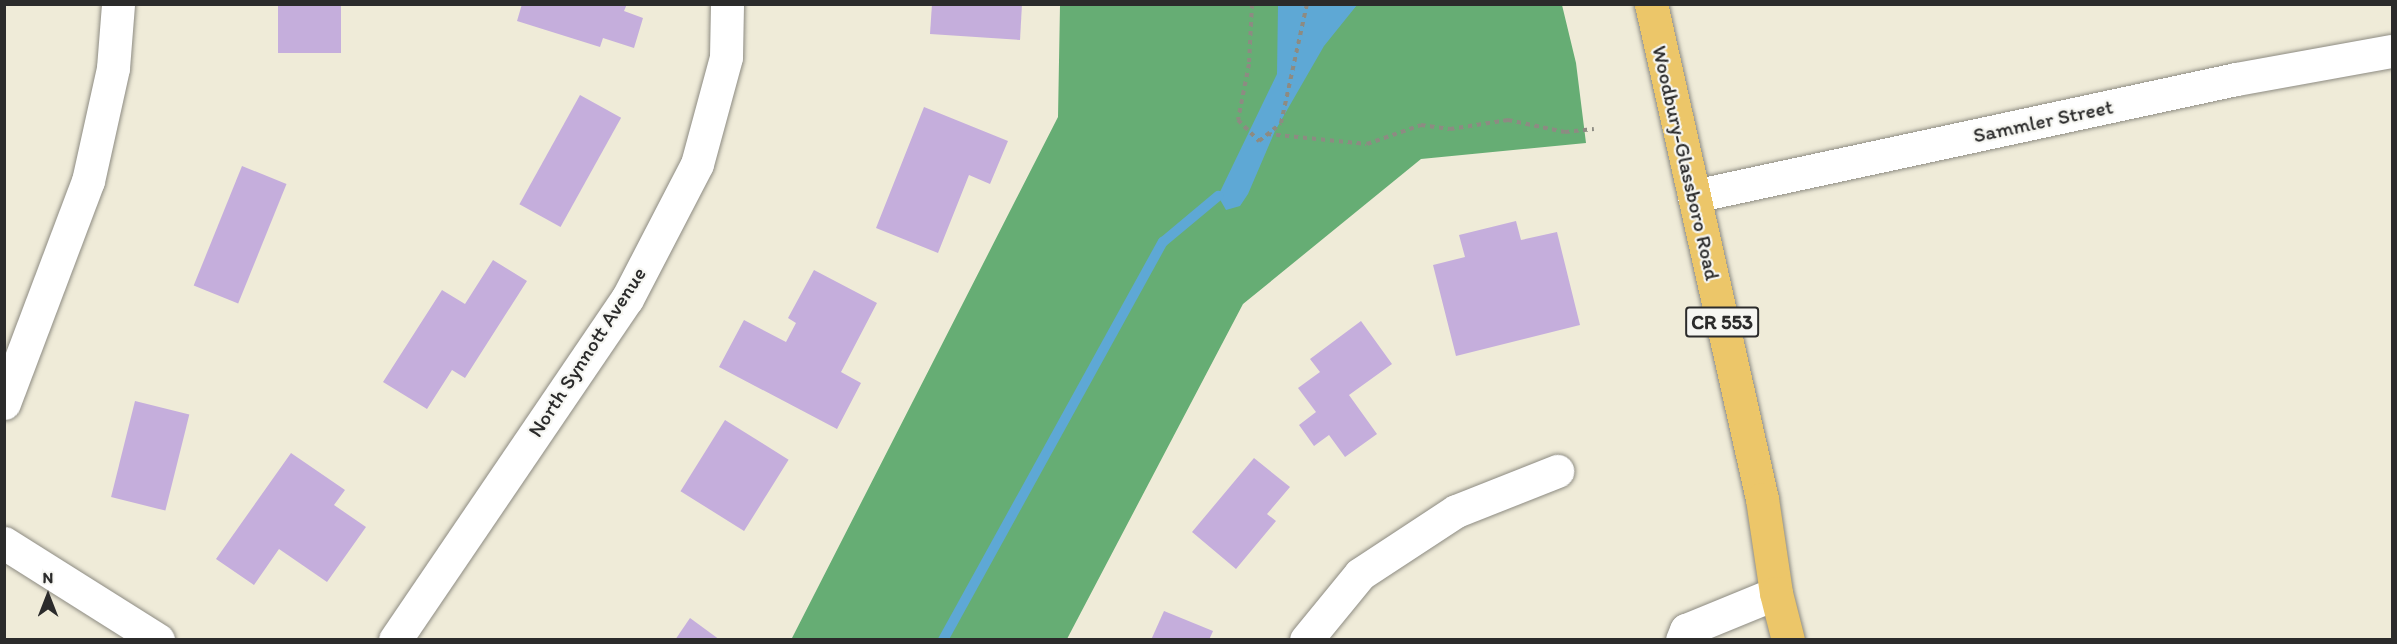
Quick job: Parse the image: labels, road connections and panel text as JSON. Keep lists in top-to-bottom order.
{
  "streets": {
    "main road": ["Woodbury-Glassboro Road", "CR 553"],
    "street": ["Sammler Street", "North Synnott Avenue"]
  },
  "crossings": [
    ["Sammler Street", "Woodbury-Glassboro Road"]
  ],
  "north": "top"
}
